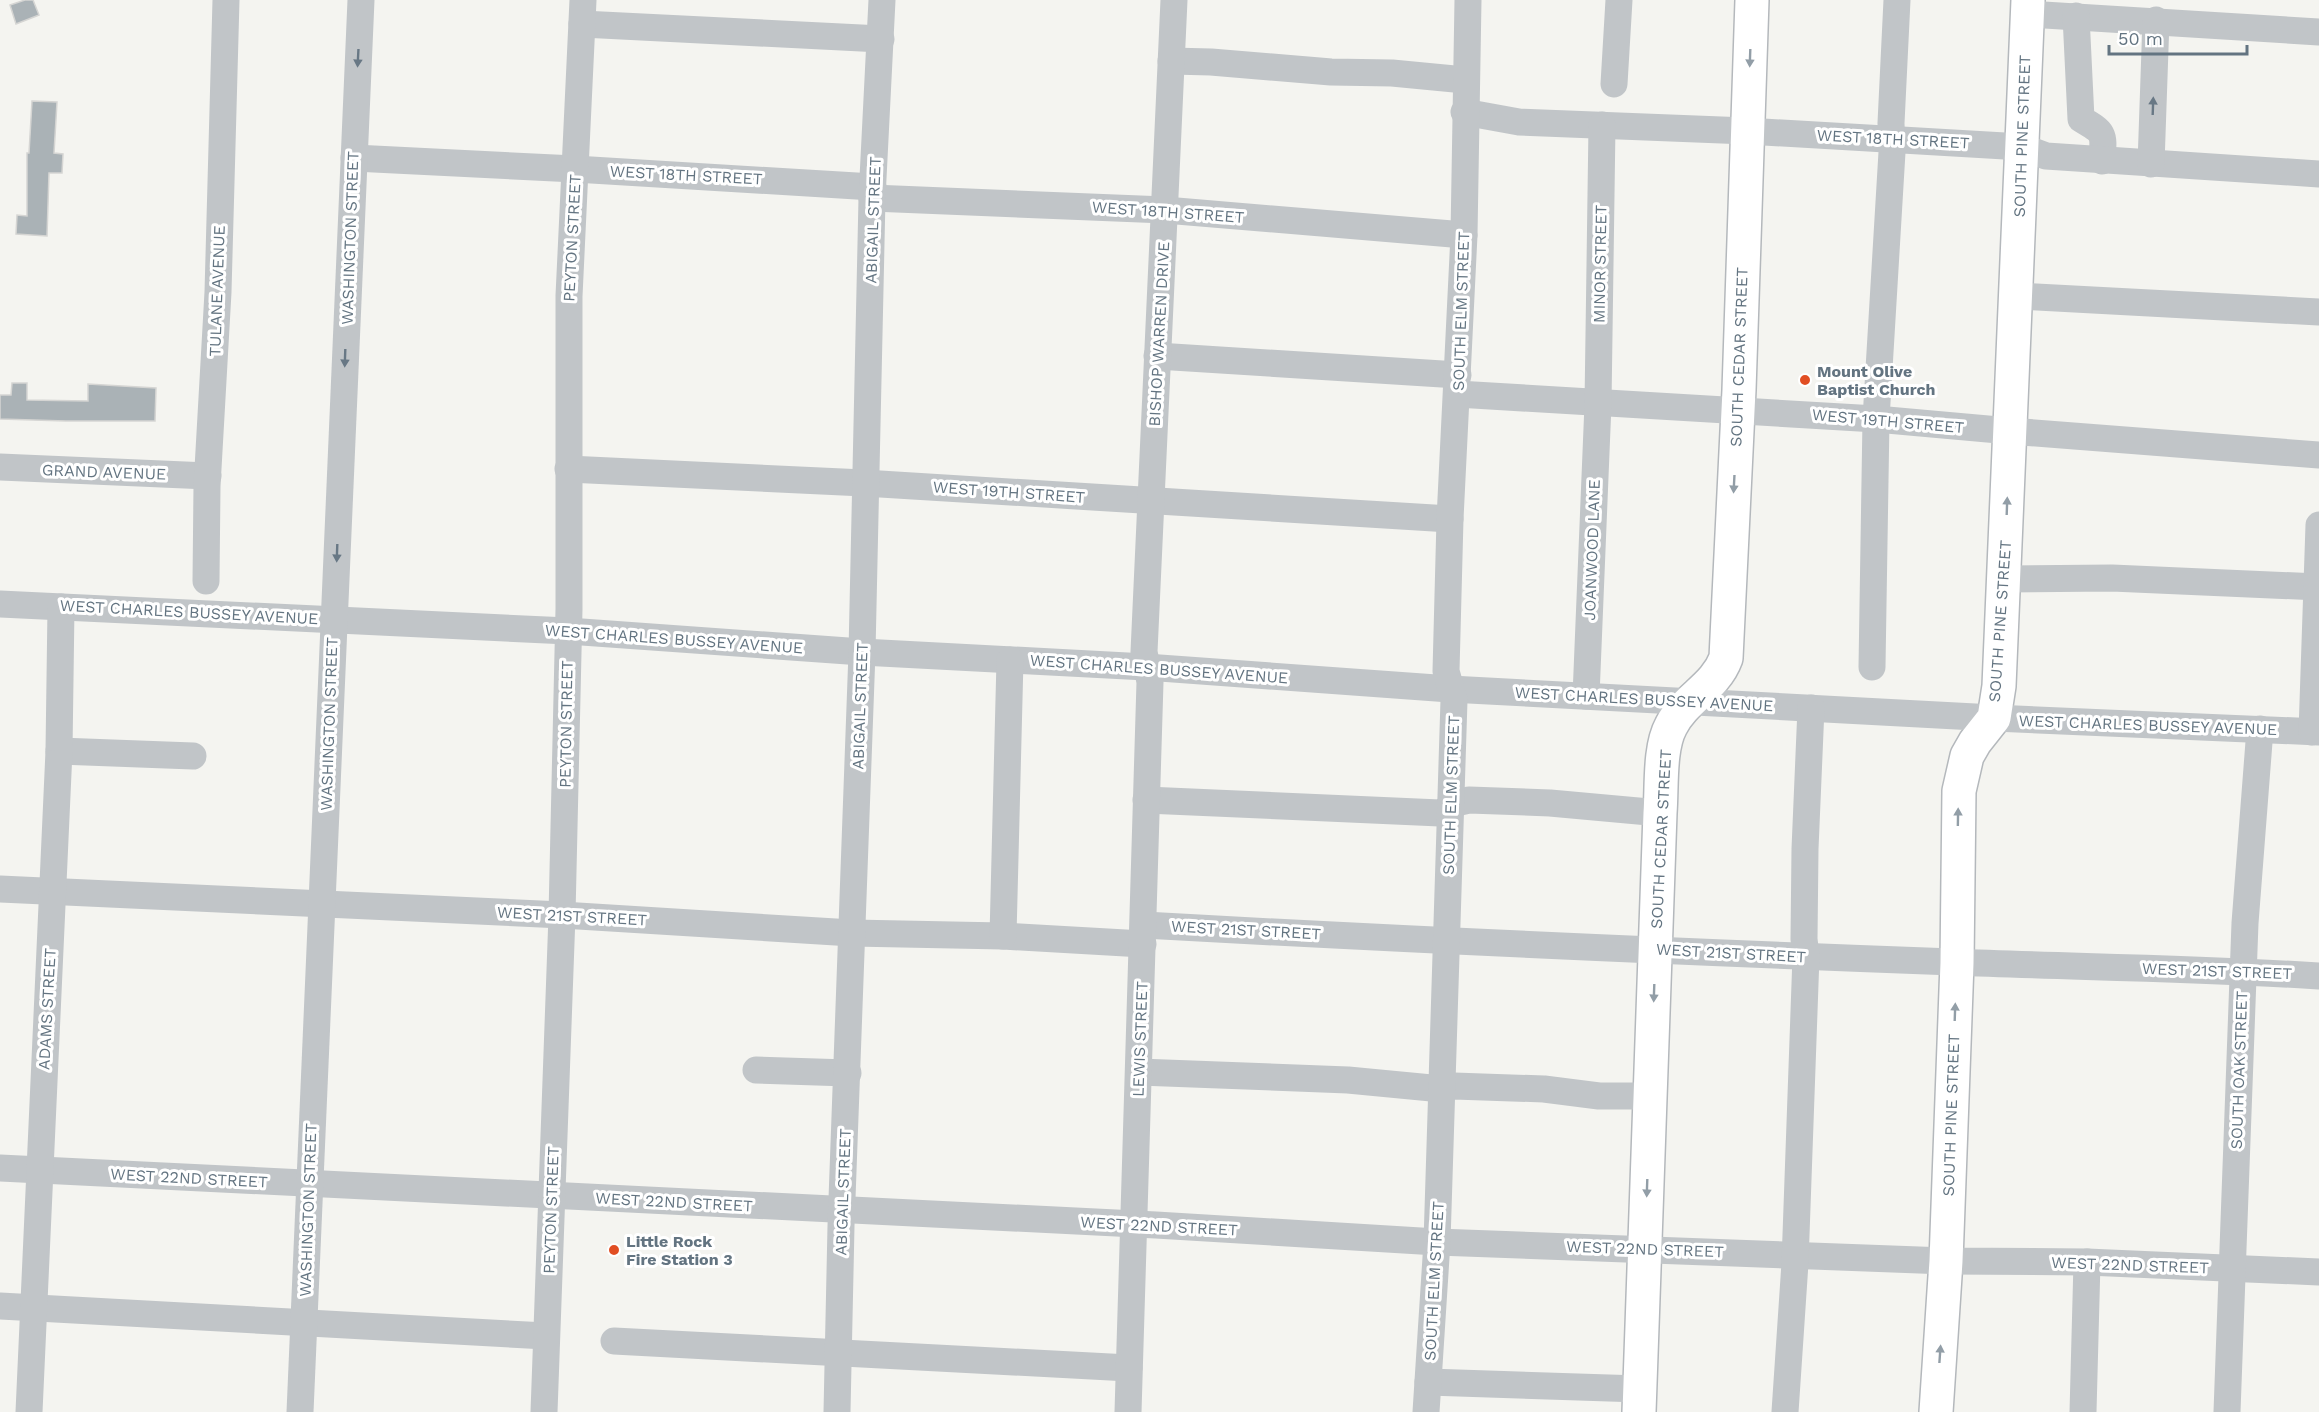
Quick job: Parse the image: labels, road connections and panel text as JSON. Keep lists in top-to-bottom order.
{
  "streets": {
    "main road": ["SOUTH PINE STREET", "SOUTH CEDAR STREET"],
    "street": [
      "WEST 18TH STREET",
      "ABIGAIL STREET",
      "WASHINGTON STREET",
      "PEYTON STREET",
      "MINOR STREET",
      "TULANE AVENUE",
      "SOUTH ELM STREET",
      "BISHOP WARREN DRIVE",
      "WEST 19TH STREET",
      "GRAND AVENUE",
      "JOANWOOD LANE",
      "WEST CHARLES BUSSEY AVENUE",
      "WEST 21ST STREET",
      "ADAMS STREET",
      "LEWIS STREET",
      "SOUTH OAK STREET",
      "WEST 22ND STREET"
    ]
  },
  "crossings": [
    ["SOUTH PINE STREET", "WEST 18TH STREET"],
    ["SOUTH PINE STREET", "WEST 19TH STREET"],
    ["SOUTH PINE STREET", "WEST CHARLES BUSSEY AVENUE"],
    ["SOUTH PINE STREET", "WEST 21ST STREET"],
    ["SOUTH PINE STREET", "WEST 22ND STREET"],
    ["WEST 18TH STREET", "ABIGAIL STREET"],
    ["WEST 18TH STREET", "WASHINGTON STREET"],
    ["WEST 18TH STREET", "PEYTON STREET"],
    ["WEST 18TH STREET", "MINOR STREET"],
    ["WEST 18TH STREET", "SOUTH ELM STREET"],
    ["WEST 18TH STREET", "BISHOP WARREN DRIVE"],
    ["WEST 18TH STREET", "SOUTH CEDAR STREET"],
    ["ABIGAIL STREET", "WEST 19TH STREET"],
    ["ABIGAIL STREET", "WEST CHARLES BUSSEY AVENUE"],
    ["ABIGAIL STREET", "WEST 21ST STREET"],
    ["ABIGAIL STREET", "WEST 22ND STREET"],
    ["WASHINGTON STREET", "WEST CHARLES BUSSEY AVENUE"],
    ["WASHINGTON STREET", "WEST 21ST STREET"],
    ["WASHINGTON STREET", "WEST 22ND STREET"],
    ["PEYTON STREET", "WEST 19TH STREET"],
    ["PEYTON STREET", "WEST CHARLES BUSSEY AVENUE"],
    ["PEYTON STREET", "WEST 21ST STREET"],
    ["PEYTON STREET", "WEST 22ND STREET"],
    ["MINOR STREET", "WEST 19TH STREET"],
    ["MINOR STREET", "JOANWOOD LANE"],
    ["TULANE AVENUE", "GRAND AVENUE"],
    ["SOUTH ELM STREET", "WEST 19TH STREET"],
    ["SOUTH ELM STREET", "WEST CHARLES BUSSEY AVENUE"],
    ["SOUTH ELM STREET", "WEST 21ST STREET"],
    ["SOUTH ELM STREET", "WEST 22ND STREET"],
    ["BISHOP WARREN DRIVE", "WEST 19TH STREET"],
    ["BISHOP WARREN DRIVE", "WEST CHARLES BUSSEY AVENUE"],
    ["BISHOP WARREN DRIVE", "LEWIS STREET"],
    ["SOUTH CEDAR STREET", "WEST 19TH STREET"],
    ["SOUTH CEDAR STREET", "WEST CHARLES BUSSEY AVENUE"],
    ["SOUTH CEDAR STREET", "WEST 21ST STREET"],
    ["SOUTH CEDAR STREET", "WEST 22ND STREET"],
    ["WEST 19TH STREET", "JOANWOOD LANE"],
    ["JOANWOOD LANE", "WEST CHARLES BUSSEY AVENUE"],
    ["WEST CHARLES BUSSEY AVENUE", "ADAMS STREET"],
    ["WEST CHARLES BUSSEY AVENUE", "LEWIS STREET"],
    ["WEST CHARLES BUSSEY AVENUE", "SOUTH OAK STREET"],
    ["WEST 21ST STREET", "ADAMS STREET"],
    ["WEST 21ST STREET", "LEWIS STREET"],
    ["WEST 21ST STREET", "SOUTH OAK STREET"],
    ["ADAMS STREET", "WEST 22ND STREET"],
    ["LEWIS STREET", "WEST 22ND STREET"],
    ["SOUTH OAK STREET", "WEST 22ND STREET"]
  ],
  "one_way": ["SOUTH PINE STREET", "WASHINGTON STREET", "SOUTH CEDAR STREET"],
  "places": ["Mount Olive Baptist Church", "Little Rock Fire Station 3"],
  "scale_bar": "50 m"
}
